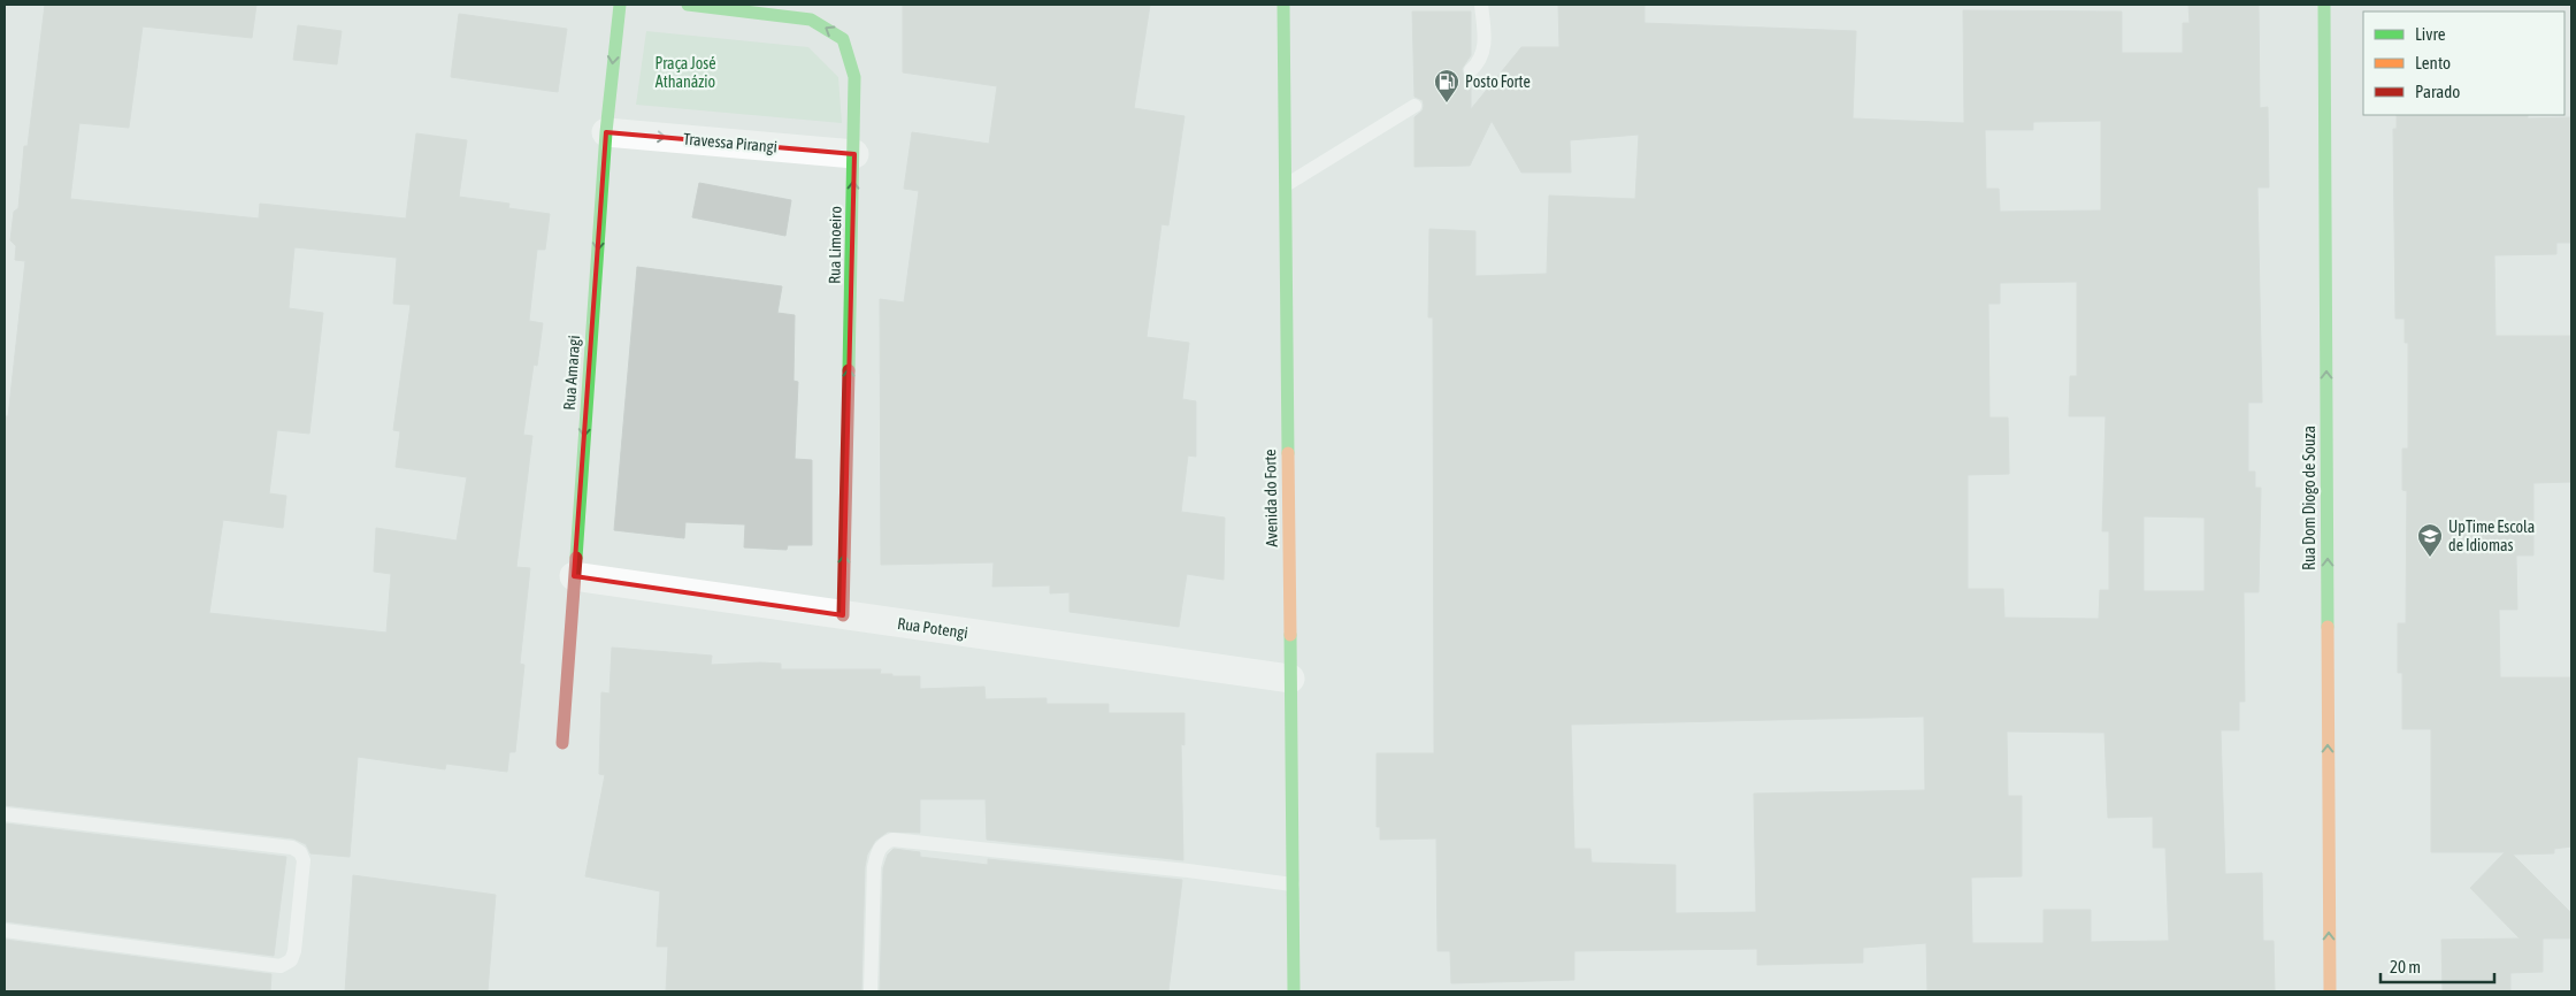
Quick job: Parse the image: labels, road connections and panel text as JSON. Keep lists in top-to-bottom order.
{
  "streets": {
    "street": [
      "Travessa Pirangi",
      "Rua Limoeiro",
      "Rua Amaragi",
      "Avenida do Forte",
      "Rua Dom Diogo de Souza",
      "Rua Potengi"
    ]
  },
  "crossings": [
    ["Travessa Pirangi", "Rua Limoeiro"],
    ["Travessa Pirangi", "Rua Amaragi"],
    ["Rua Limoeiro", "Rua Potengi"],
    ["Rua Amaragi", "Rua Potengi"],
    ["Avenida do Forte", "Rua Potengi"]
  ],
  "one_way": [
    "Travessa Pirangi",
    "Rua Limoeiro",
    "Rua Amaragi",
    "Rua Dom Diogo de Souza"
  ],
  "parks": ["Praça José Athanázio"],
  "places": {
    "fuel station": ["Posto Forte"],
    "school or university": ["UpTime Escola de Idiomas"]
  },
  "legend": ["Livre", "Lento", "Parado"],
  "scale_bar": "20 m"
}
